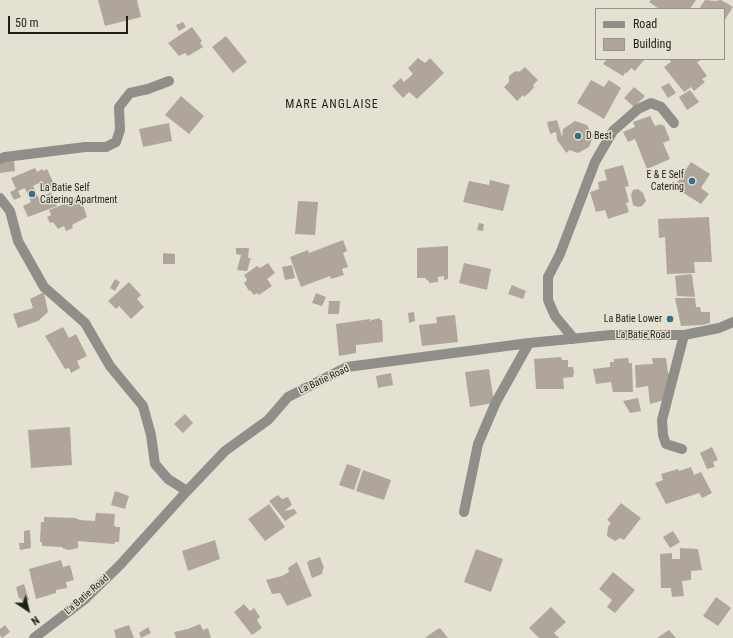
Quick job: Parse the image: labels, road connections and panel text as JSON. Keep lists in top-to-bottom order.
{
  "streets": {
    "street": ["La Batie Road"]
  },
  "districts": ["MARE ANGLAISE"],
  "places": [
    "D Best",
    "E & E Self Catering",
    "La Batie Self Catering Apartment",
    "La Batie Lower"
  ],
  "legend": ["Road", "Building"],
  "scale_bar": "50 m",
  "north": "bottom right"
}
